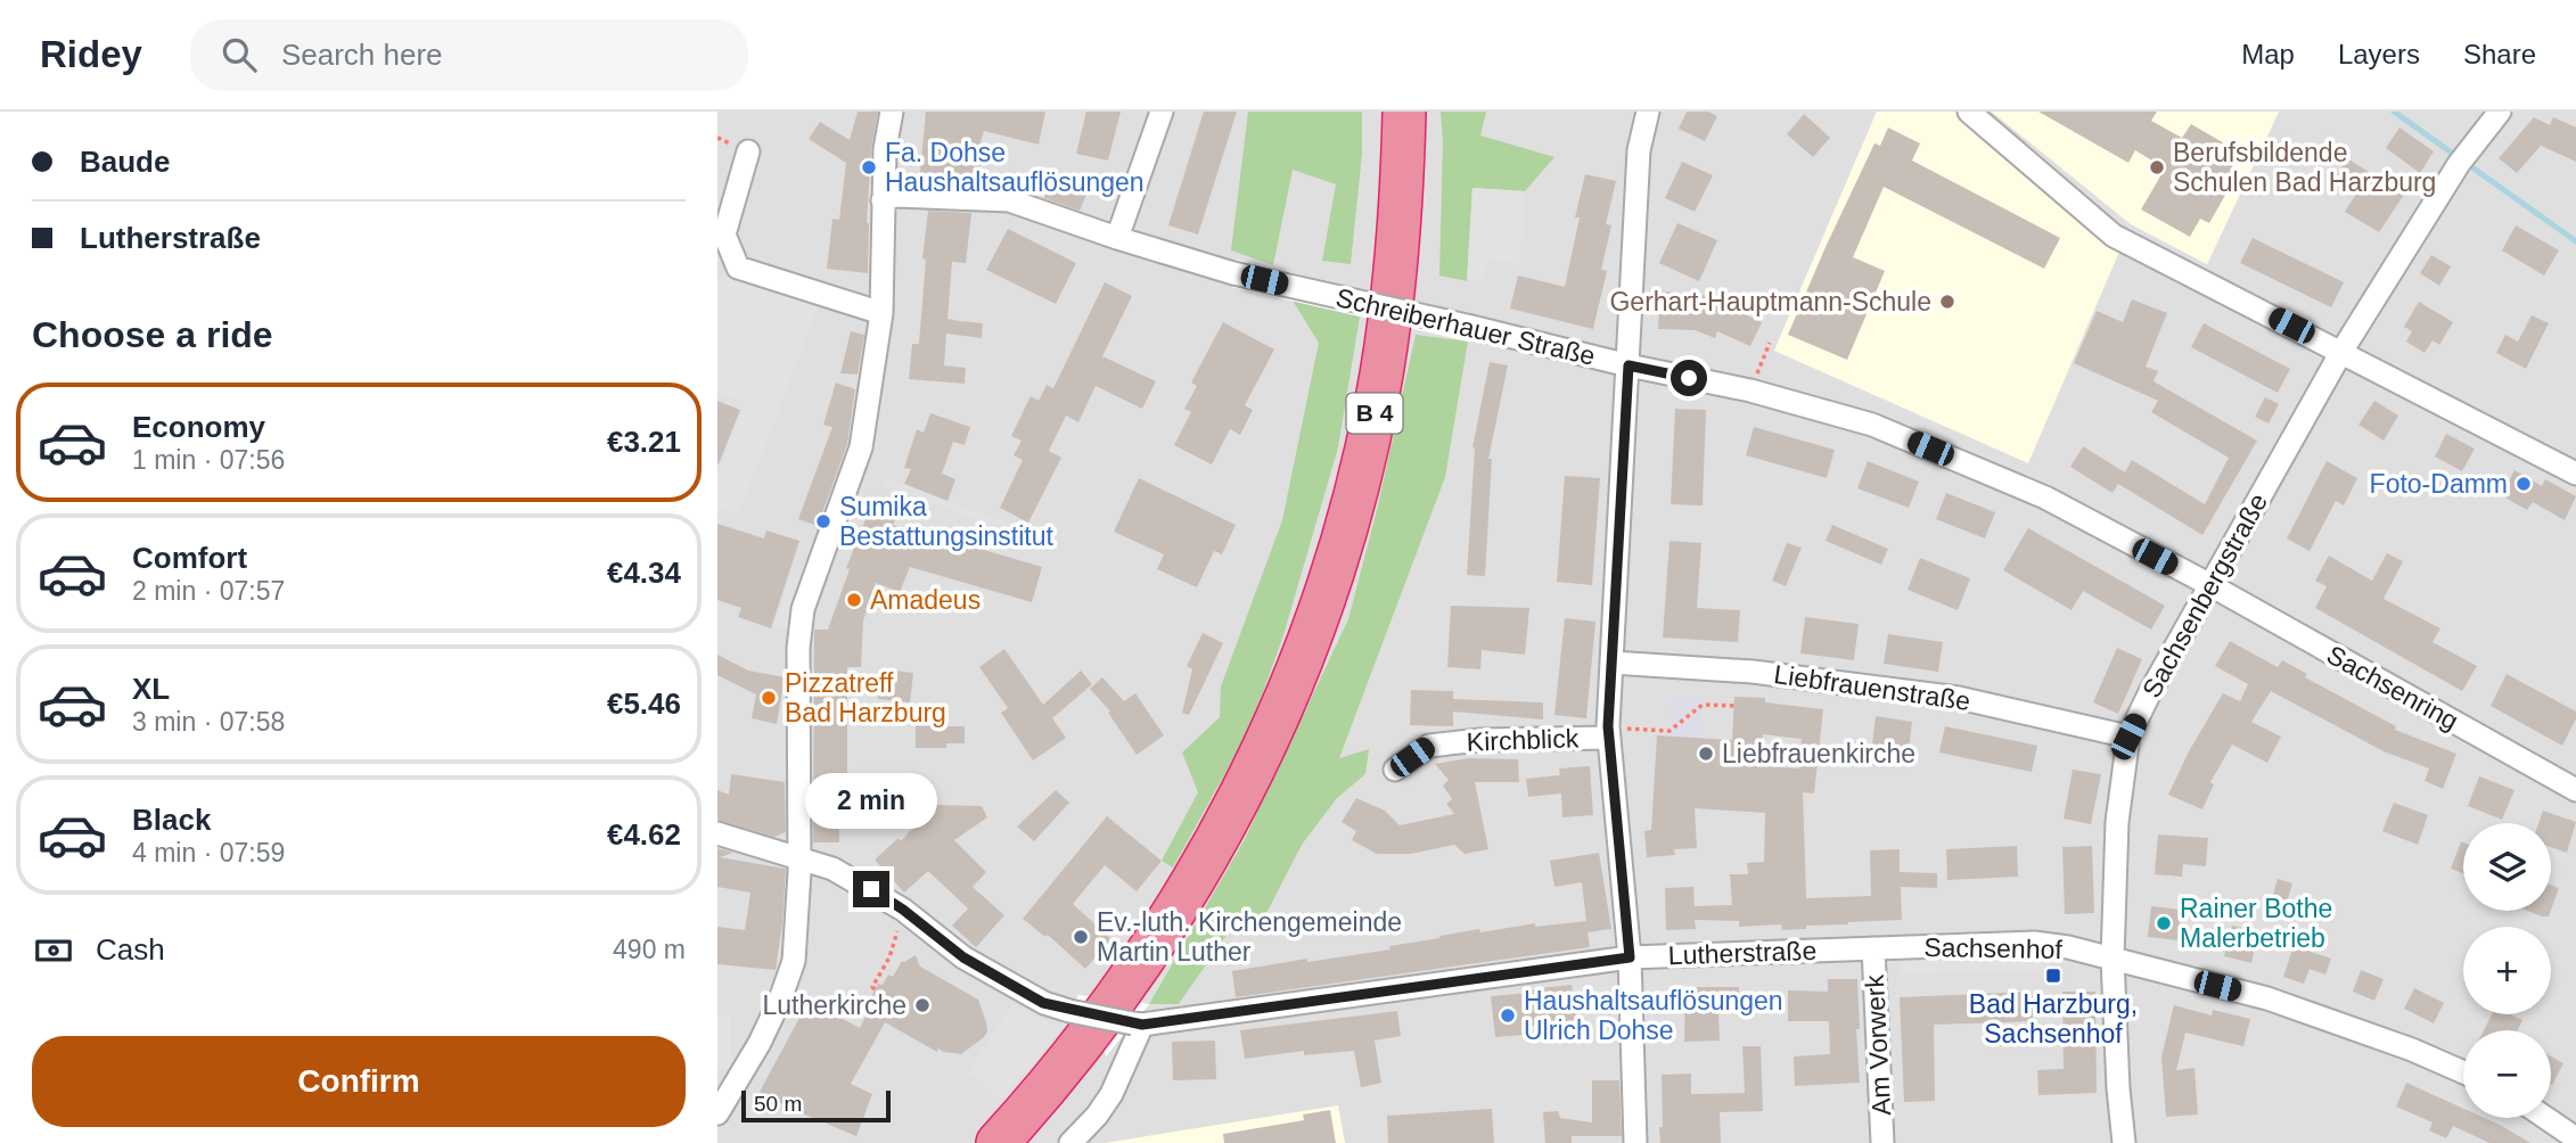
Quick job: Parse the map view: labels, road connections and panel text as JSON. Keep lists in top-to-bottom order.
{
  "streets": {
    "highway": ["B 4"],
    "street": [
      "Schreiberhauer Straße",
      "Sachsenbergstraße",
      "Liebfrauenstraße",
      "Sachsenring",
      "Kirchblick",
      "Sachsenhof",
      "Lutherstraße",
      "Am Vorwerk"
    ]
  },
  "crossings": [
    ["Schreiberhauer Straße", "Sachsenbergstraße"],
    ["Schreiberhauer Straße", "Sachsenring"],
    ["Sachsenbergstraße", "Liebfrauenstraße"],
    ["Sachsenbergstraße", "Sachsenring"],
    ["Sachsenbergstraße", "Sachsenhof"],
    ["Sachsenhof", "Lutherstraße"],
    ["Sachsenhof", "Am Vorwerk"],
    ["Lutherstraße", "Am Vorwerk"]
  ],
  "places": {
    "other": [
      "Fa. Dohse Haushaltsauflösungen",
      "Berufsbildende Schulen Bad Harzburg",
      "Gerhart-Hauptmann-Schule",
      "Foto-Damm",
      "Sumika Bestattungsinstitut",
      "Amadeus",
      "Pizzatreff Bad Harzburg",
      "Liebfrauenkirche",
      "Rainer Bothe Malerbetrieb",
      "Ev.-luth. Kirchengemeinde Martin Luther",
      "Lutherkirche",
      "Haushaltsauflösungen Ulrich Dohse"
    ],
    "transit": ["Bad Harzburg, Sachsenhof"]
  },
  "scale_bar": "50 m",
  "page": {
    "header": "Ridey",
    "search": "Search here",
    "nav": ["Map", "Layers", "Share"],
    "banner": ["Baude", "Lutherstraße"],
    "heading": "Choose a ride",
    "list": [
      {
        "name": "Economy",
        "note": "1 min · 07:56",
        "value": "€3.21"
      },
      {
        "name": "Comfort",
        "note": "2 min · 07:57",
        "value": "€4.34"
      },
      {
        "name": "XL",
        "note": "3 min · 07:58",
        "value": "€5.46"
      },
      {
        "name": "Black",
        "note": "4 min · 07:59",
        "value": "€4.62"
      }
    ],
    "bubble": "2 min",
    "map_buttons": ["+", "−"],
    "pay": ["Cash", "490 m"],
    "buttons": "Confirm",
    "scale": "50 m"
  }
}
